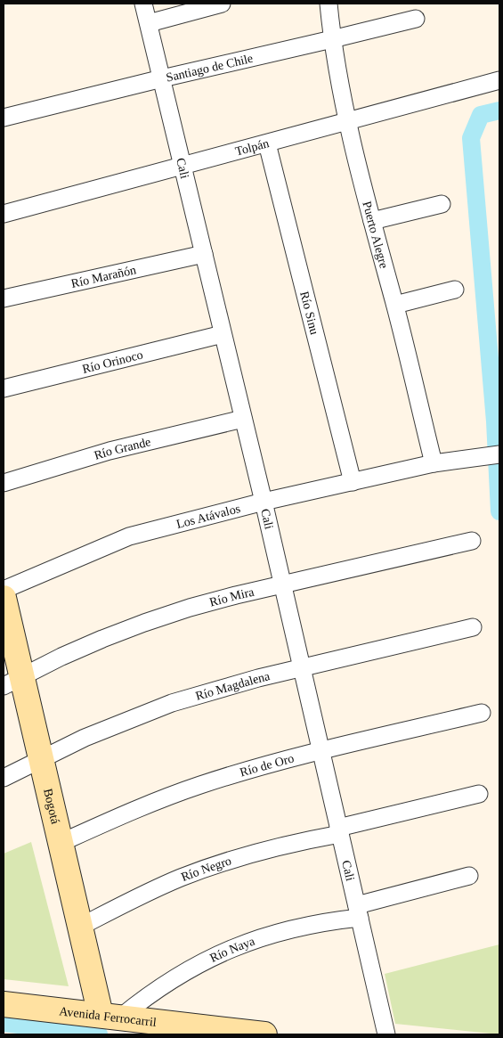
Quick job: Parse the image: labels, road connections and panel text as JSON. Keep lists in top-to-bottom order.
{
  "streets": {
    "street": [
      "Santiago de Chile",
      "Tolpán",
      "Cali",
      "Puerto Alegre",
      "Río Marañón",
      "Río Sinu",
      "Río Orinoco",
      "Río Grande",
      "Los Atávalos",
      "Río Mira",
      "Río Magdalena",
      "Río de Oro",
      "Bogotá",
      "Río Negro",
      "Río Naya",
      "Avenida Ferrocarril"
    ]
  },
  "crossings": [
    ["Santiago de Chile", "Cali"],
    ["Santiago de Chile", "Puerto Alegre"],
    ["Tolpán", "Cali"],
    ["Tolpán", "Puerto Alegre"],
    ["Tolpán", "Río Sinu"],
    ["Cali", "Río Marañón"],
    ["Cali", "Río Orinoco"],
    ["Cali", "Río Grande"],
    ["Cali", "Los Atávalos"],
    ["Cali", "Río Mira"],
    ["Cali", "Río Magdalena"],
    ["Cali", "Río de Oro"],
    ["Cali", "Río Negro"],
    ["Cali", "Río Naya"],
    ["Puerto Alegre", "Los Atávalos"],
    ["Río Sinu", "Los Atávalos"],
    ["Río Mira", "Bogotá"],
    ["Río Magdalena", "Bogotá"],
    ["Río de Oro", "Bogotá"],
    ["Bogotá", "Río Negro"],
    ["Bogotá", "Río Naya"],
    ["Bogotá", "Avenida Ferrocarril"],
    ["Río Naya", "Avenida Ferrocarril"]
  ]
}
